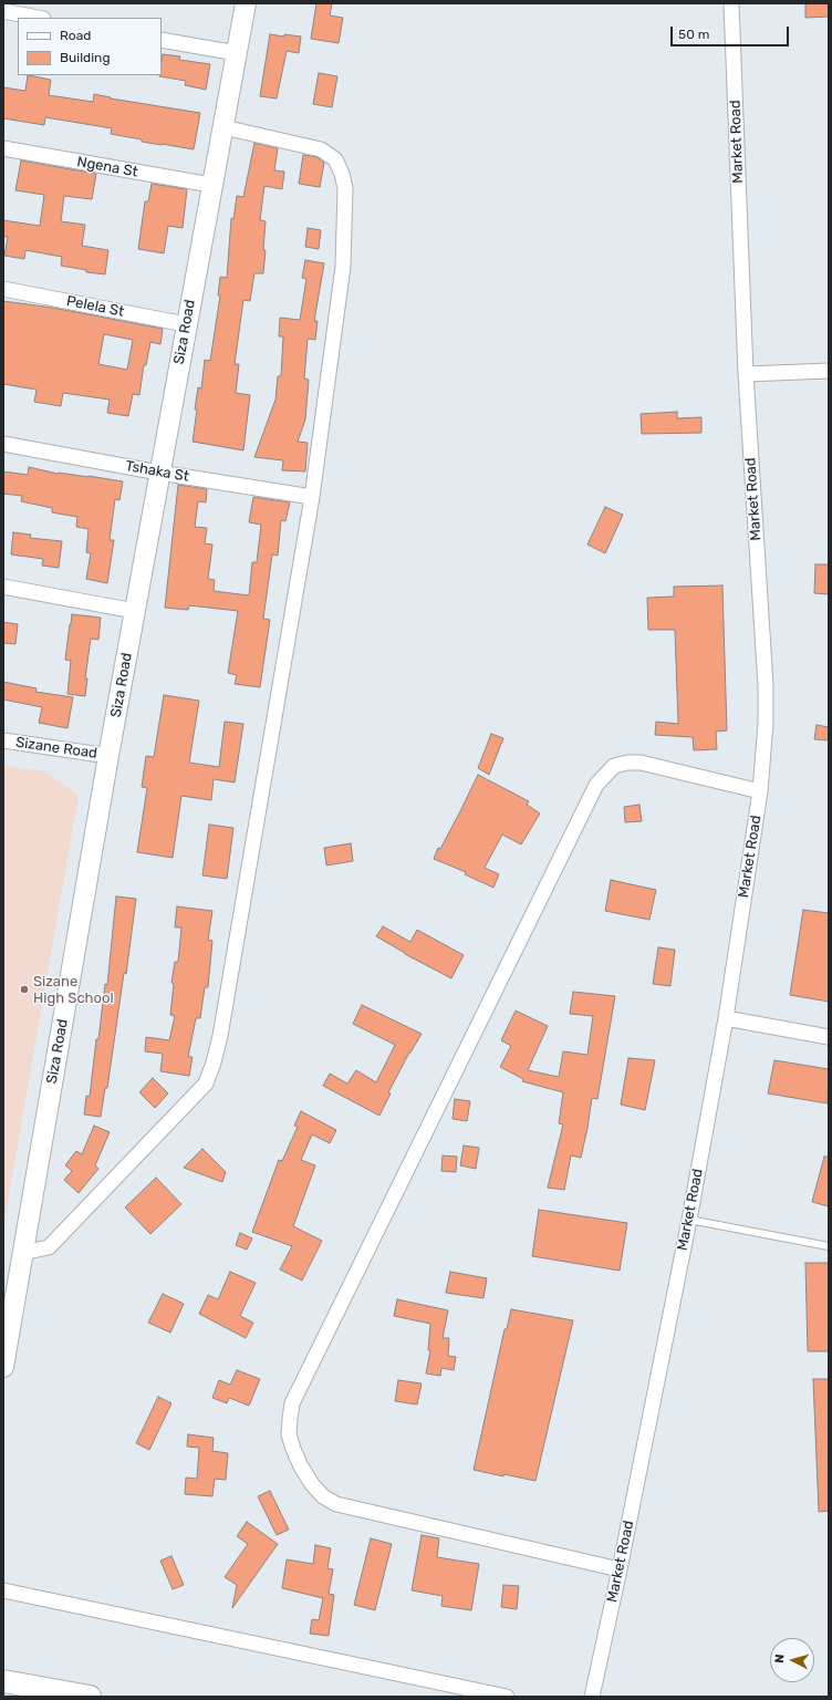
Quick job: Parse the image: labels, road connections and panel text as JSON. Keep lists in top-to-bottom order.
{
  "streets": {
    "street": [
      "Market Road",
      "Ngena St",
      "Pelela St",
      "Siza Road",
      "Tshaka St",
      "Sizane Road"
    ]
  },
  "crossings": [
    ["Ngena St", "Siza Road"],
    ["Pelela St", "Siza Road"],
    ["Siza Road", "Tshaka St"],
    ["Siza Road", "Sizane Road"]
  ],
  "places": ["Sizane High School"],
  "legend": ["Road", "Building"],
  "scale_bar": "50 m",
  "north": "left"
}
